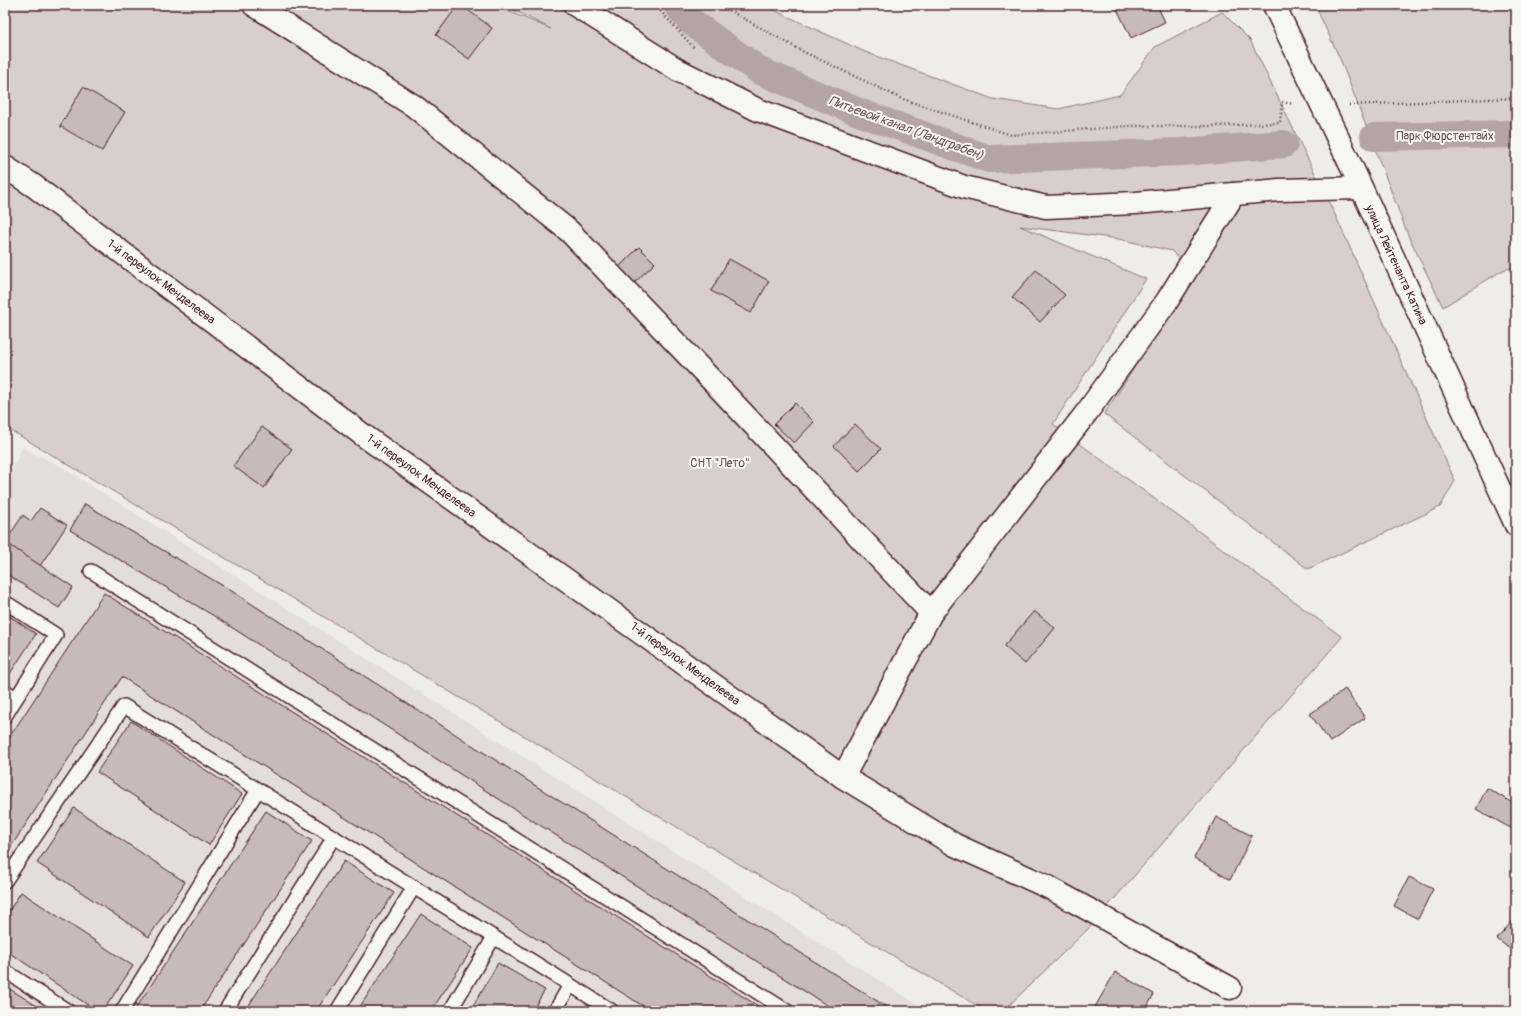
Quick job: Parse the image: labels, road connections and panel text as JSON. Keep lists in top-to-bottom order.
{
  "streets": {
    "street": ["улица Лейтенанта Катина", "1-й переулок Менделеева"]
  },
  "water": ["Питьевой канал (Ландграбен)"],
  "parks": ["Парк Фюрстентайх", "СНТ \"Лето\""]
}
